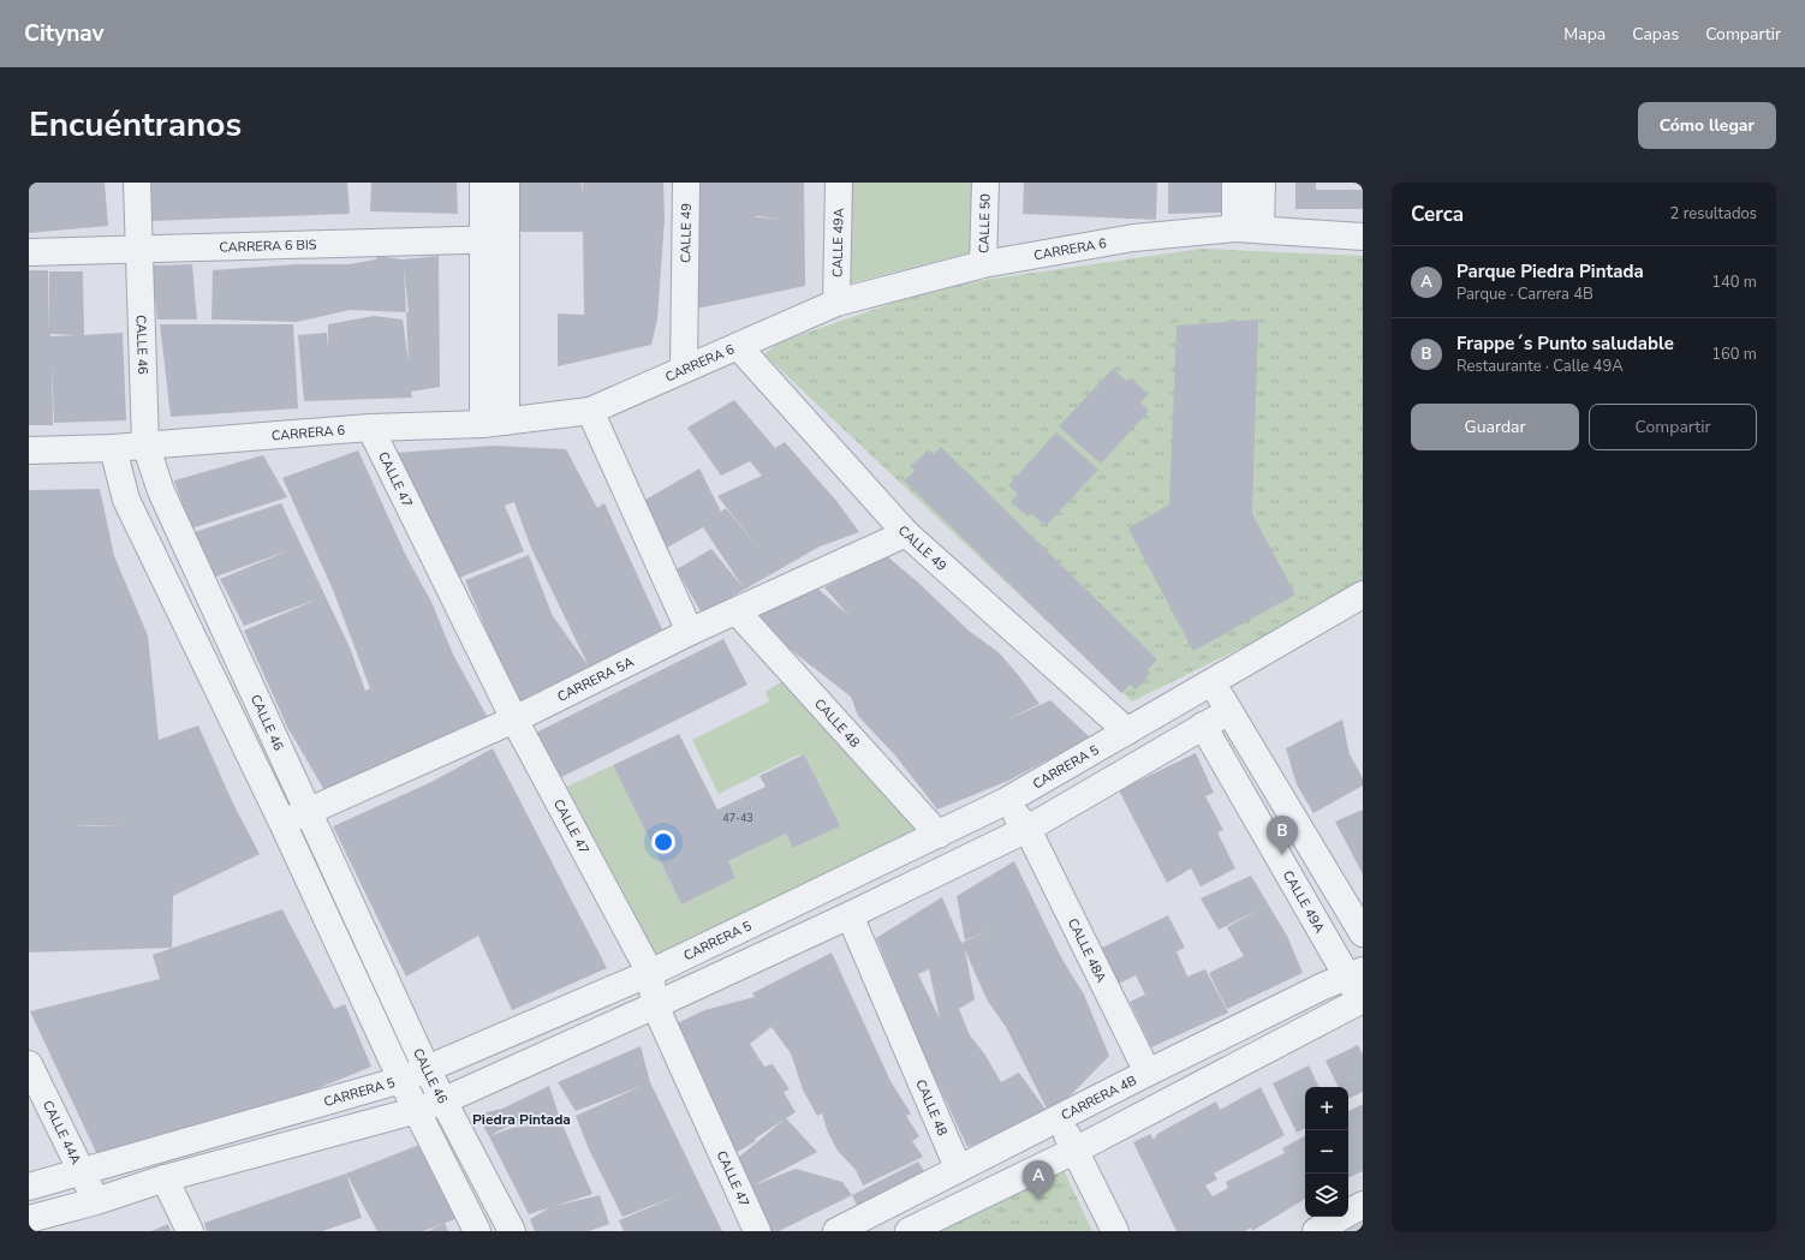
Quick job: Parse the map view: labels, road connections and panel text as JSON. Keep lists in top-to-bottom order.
{
  "streets": {
    "street": [
      "CALLE 50",
      "CALLE 49",
      "CALLE 49A",
      "CARRERA 6 BIS",
      "CARRERA 6",
      "CALLE 46",
      "CALLE 47",
      "CARRERA 5A",
      "CALLE 48",
      "CARRERA 5",
      "CALLE 48A",
      "CARRERA 4B",
      "CALLE 44A"
    ]
  },
  "crossings": [
    ["CALLE 50", "CARRERA 6"],
    ["CALLE 49", "CARRERA 6"],
    ["CALLE 49", "CARRERA 5A"],
    ["CALLE 49", "CARRERA 5"],
    ["CALLE 49A", "CARRERA 6"],
    ["CALLE 49A", "CARRERA 4B"],
    ["CARRERA 6 BIS", "CALLE 46"],
    ["CARRERA 6", "CALLE 46"],
    ["CARRERA 6", "CALLE 47"],
    ["CALLE 46", "CARRERA 5A"],
    ["CALLE 46", "CARRERA 5"],
    ["CALLE 47", "CARRERA 5A"],
    ["CALLE 47", "CARRERA 5"],
    ["CARRERA 5A", "CALLE 48"],
    ["CALLE 48", "CARRERA 5"],
    ["CALLE 48", "CARRERA 4B"],
    ["CARRERA 5", "CALLE 48A"],
    ["CARRERA 5", "CALLE 44A"],
    ["CALLE 48A", "CARRERA 4B"]
  ],
  "districts": ["Piedra Pintada"],
  "house_numbers": ["47-43"],
  "page": {
    "header": "Citynav",
    "nav": ["Mapa", "Capas", "Compartir"],
    "title": "Encuéntranos",
    "buttons": [
      "Cómo llegar",
      ["Guardar", "Compartir"]
    ],
    "heading": ["Cerca", "2 resultados"],
    "list": [
      {
        "mark": "A",
        "name": "Parque Piedra Pintada",
        "note": "Parque · Carrera 4B",
        "value": "140 m"
      },
      {
        "mark": "B",
        "name": "Frappe´s Punto saludable",
        "note": "Restaurante · Calle 49A",
        "value": "160 m"
      }
    ],
    "pins": ["B", "A"],
    "map_buttons": ["+", "−"]
  }
}
